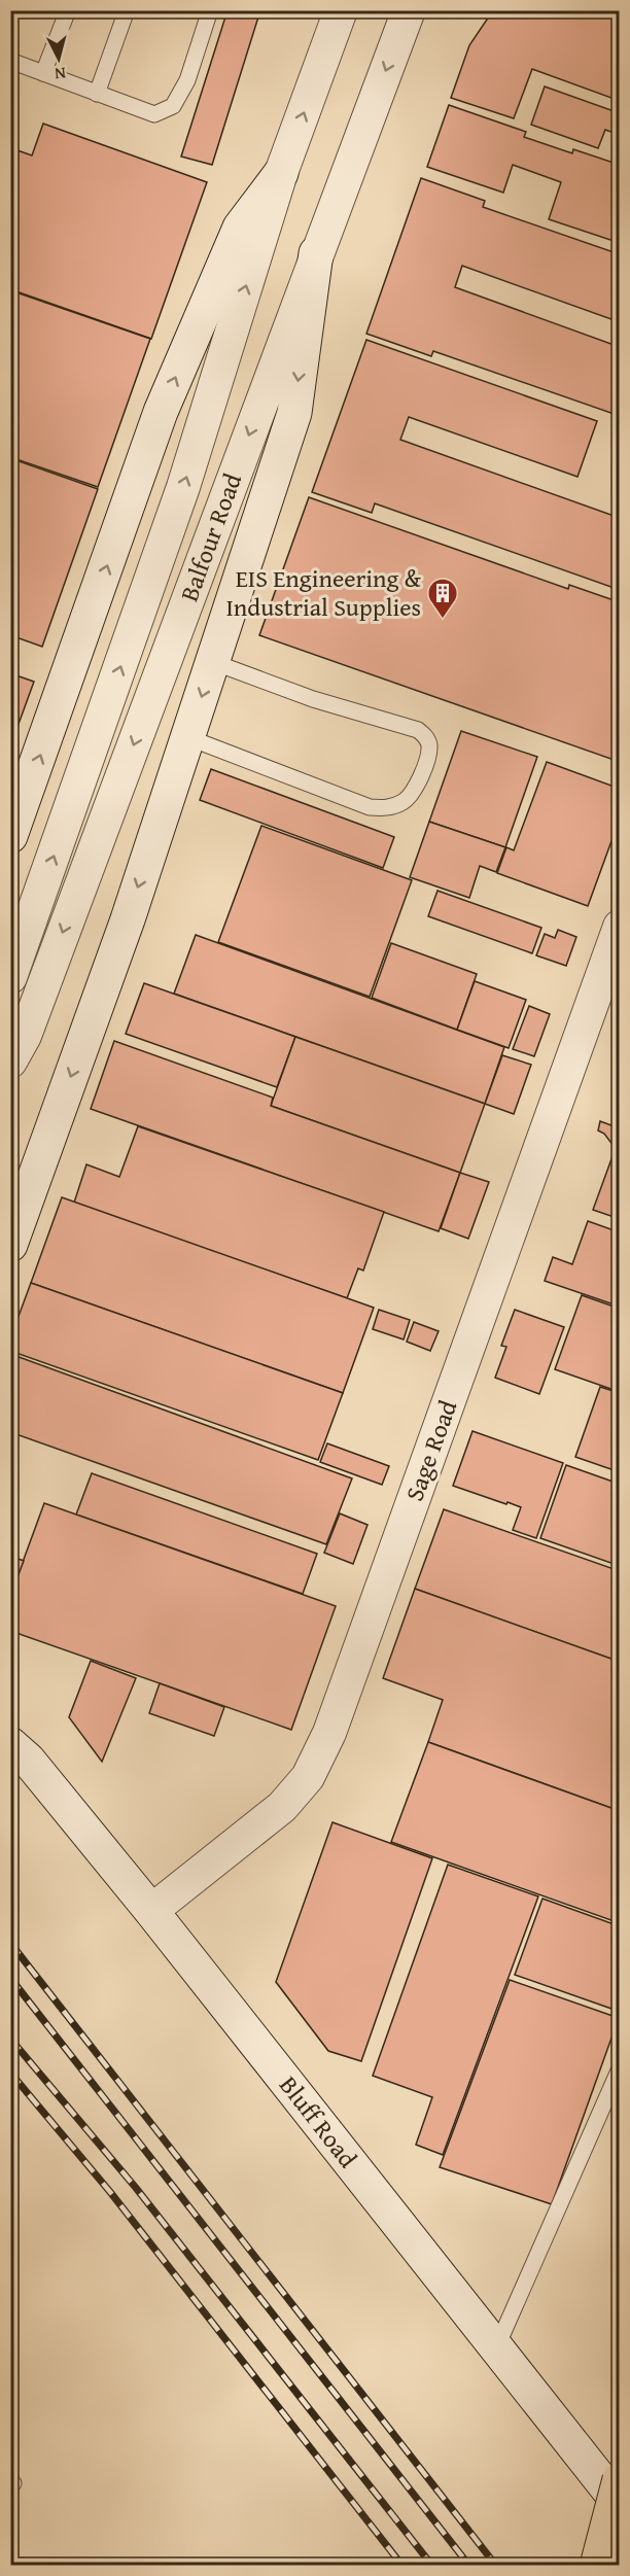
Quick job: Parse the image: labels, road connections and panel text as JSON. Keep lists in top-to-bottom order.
{
  "streets": {
    "main road": ["Bluff Road"],
    "street": ["Balfour Road", "Sage Road"]
  },
  "crossings": [
    ["Sage Road", "Bluff Road"]
  ],
  "places": {
    "building": ["EIS Engineering & Industrial Supplies"]
  },
  "north": "bottom"
}
